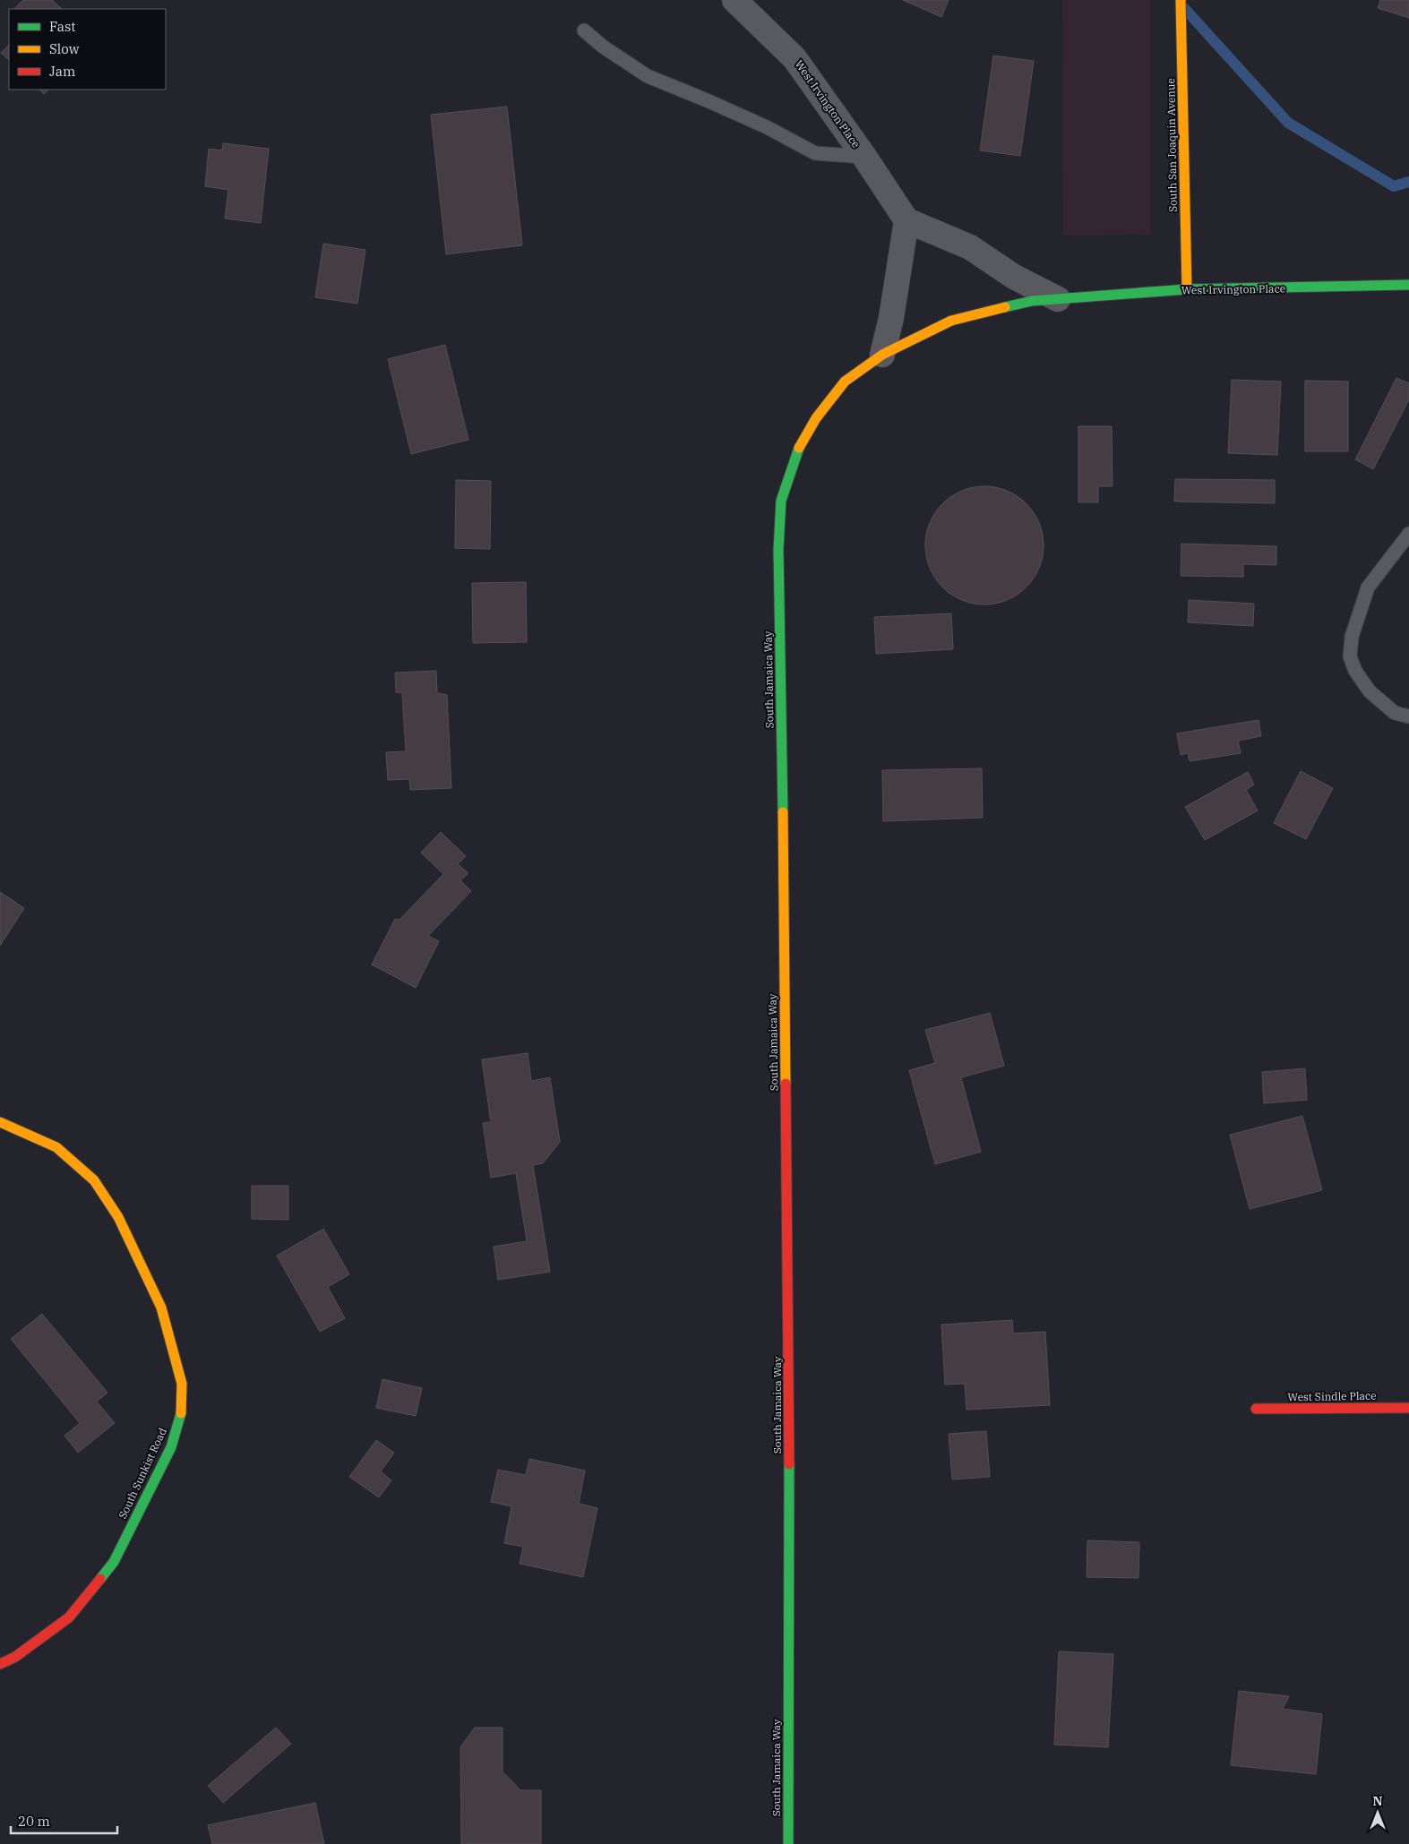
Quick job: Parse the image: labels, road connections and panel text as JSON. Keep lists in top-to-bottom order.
{
  "streets": {
    "street": [
      "West Irvington Place",
      "South San Joaquin Avenue",
      "South Jamaica Way",
      "West Sindle Place",
      "South Sunkist Road"
    ]
  },
  "crossings": [
    ["West Irvington Place", "South San Joaquin Avenue"],
    ["West Irvington Place", "South Jamaica Way"]
  ],
  "legend": ["Fast", "Slow", "Jam"],
  "scale_bar": "20 m",
  "north": "top"
}
